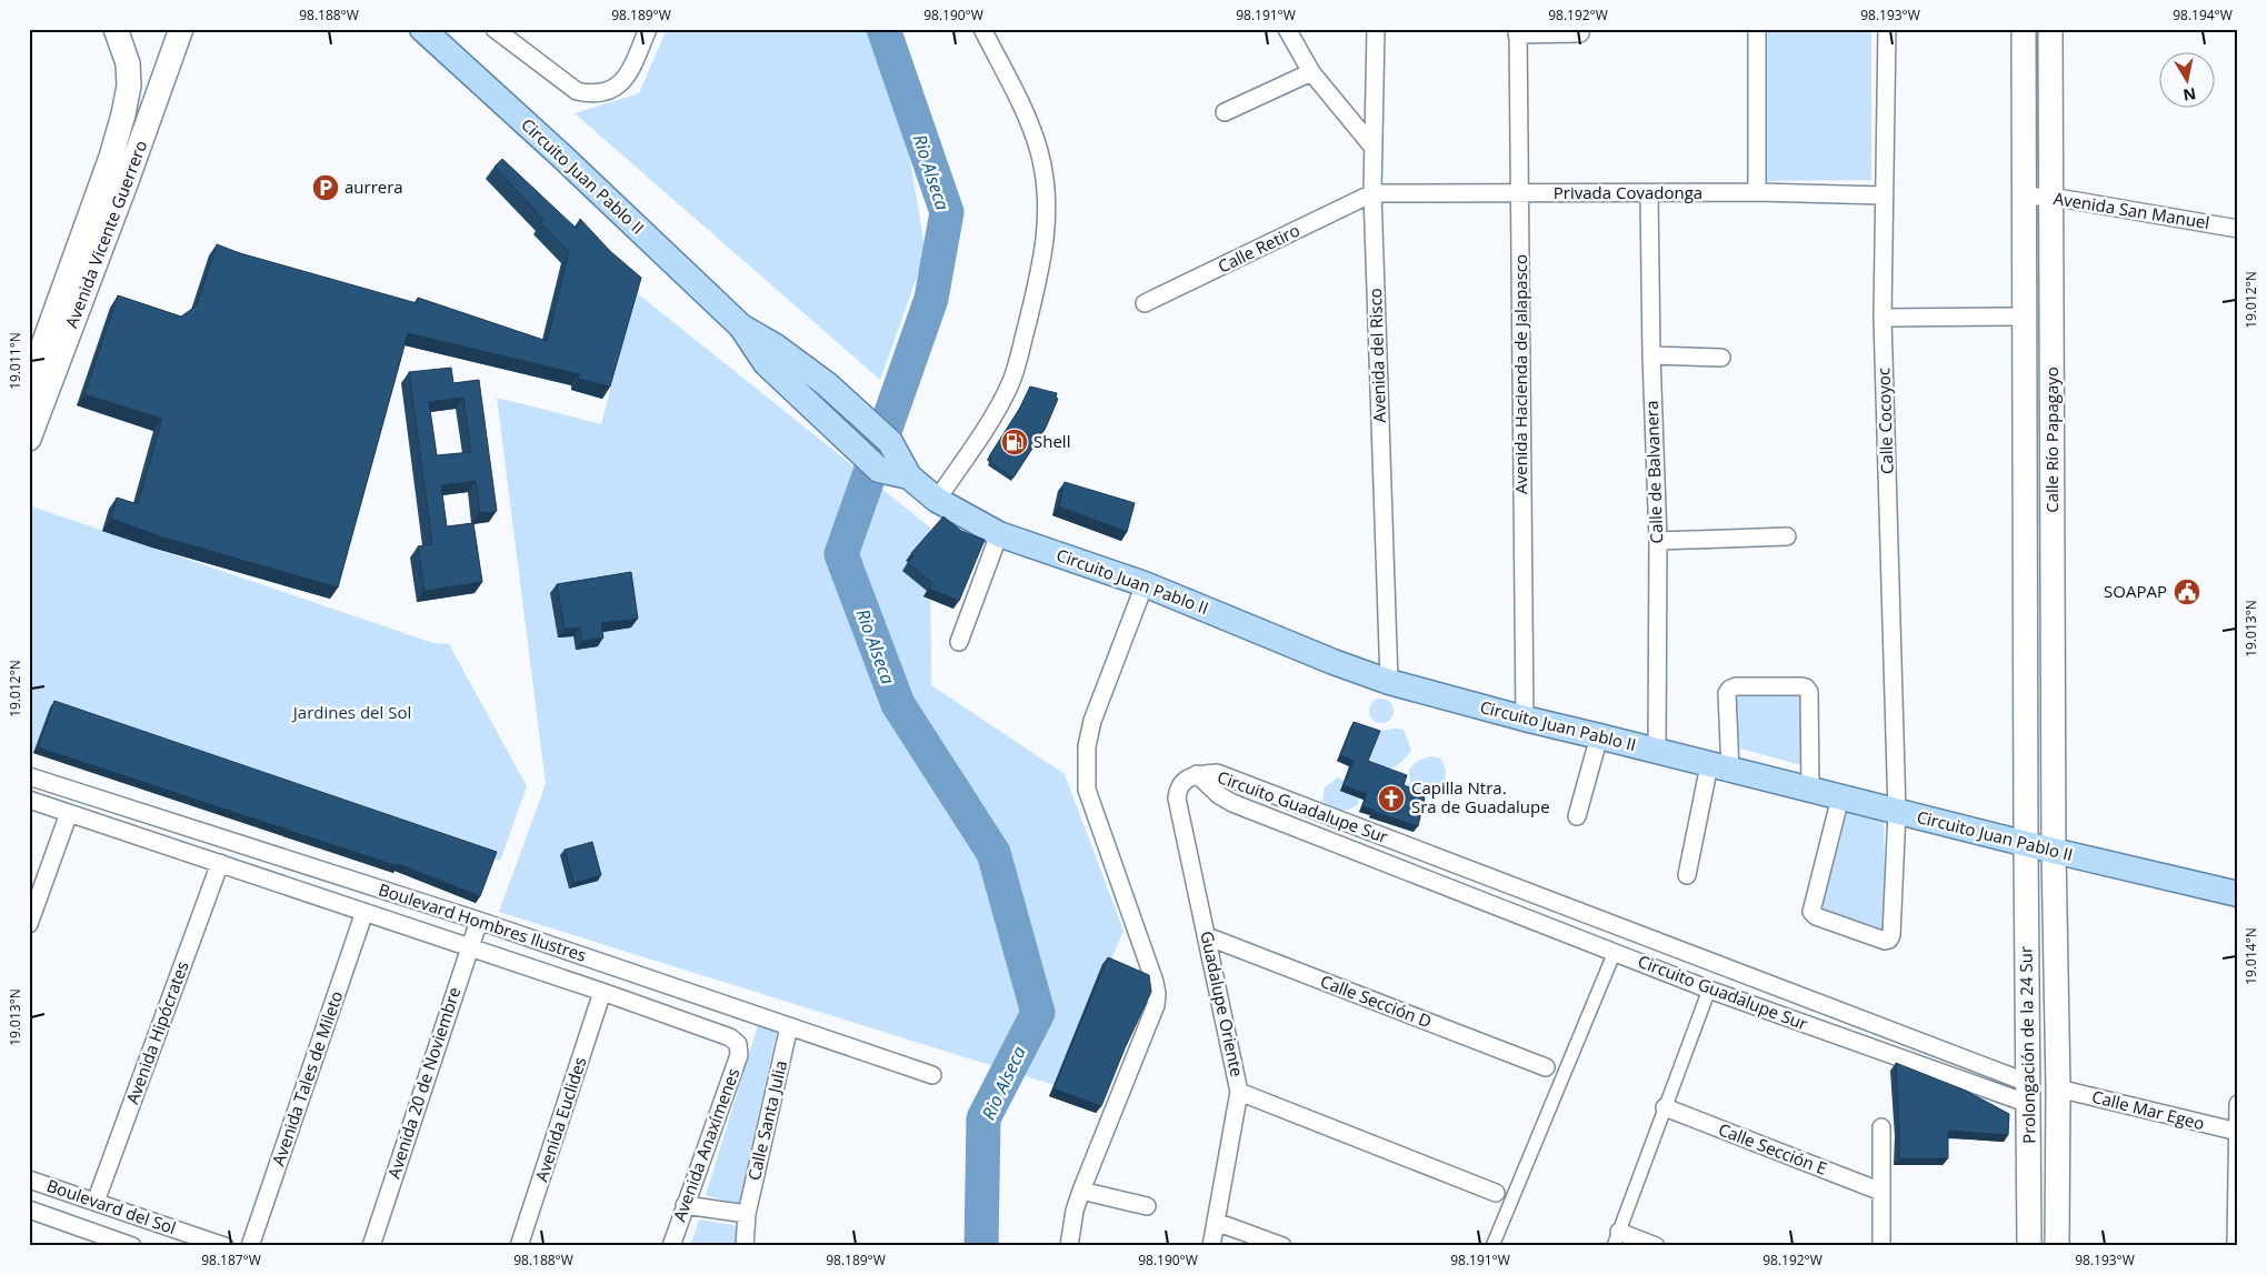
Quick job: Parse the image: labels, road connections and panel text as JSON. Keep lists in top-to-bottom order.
{
  "streets": {
    "main road": [
      "Circuito Juan Pablo II",
      "Avenida Vicente Guerrero",
      "Calle Río Papagayo",
      "Prolongación de la 24 Sur"
    ],
    "street": [
      "Privada Covadonga",
      "Avenida San Manuel",
      "Calle Retiro",
      "Avenida del Risco",
      "Avenida Hacienda de Jalapasco",
      "Calle Cocoyoc",
      "Calle de Balvanera",
      "Circuito Guadalupe Sur",
      "Boulevard Hombres Ilustres",
      "Calle Sección D",
      "Guadalupe Oriente",
      "Avenida Hipócrates",
      "Avenida Tales de Mileto",
      "Avenida 20 de Noviembre",
      "Calle Mar Egeo",
      "Avenida Euclides",
      "Calle Santa Julia",
      "Avenida Anaxímenes",
      "Calle Sección E",
      "Boulevard del Sol"
    ]
  },
  "crossings": [
    ["Circuito Juan Pablo II", "Avenida del Risco"],
    ["Circuito Juan Pablo II", "Avenida Hacienda de Jalapasco"],
    ["Circuito Juan Pablo II", "Calle Cocoyoc"],
    ["Circuito Juan Pablo II", "Calle Río Papagayo"],
    ["Circuito Juan Pablo II", "Calle de Balvanera"],
    ["Circuito Juan Pablo II", "Prolongación de la 24 Sur"],
    ["Privada Covadonga", "Calle Retiro"],
    ["Privada Covadonga", "Avenida del Risco"],
    ["Privada Covadonga", "Avenida Hacienda de Jalapasco"],
    ["Privada Covadonga", "Calle Cocoyoc"],
    ["Privada Covadonga", "Calle de Balvanera"],
    ["Avenida San Manuel", "Calle Río Papagayo"],
    ["Calle Retiro", "Avenida del Risco"],
    ["Calle Río Papagayo", "Prolongación de la 24 Sur"],
    ["Circuito Guadalupe Sur", "Guadalupe Oriente"],
    ["Circuito Guadalupe Sur", "Prolongación de la 24 Sur"],
    ["Boulevard Hombres Ilustres", "Avenida Hipócrates"],
    ["Boulevard Hombres Ilustres", "Avenida Tales de Mileto"],
    ["Boulevard Hombres Ilustres", "Avenida 20 de Noviembre"],
    ["Boulevard Hombres Ilustres", "Avenida Euclides"],
    ["Boulevard Hombres Ilustres", "Calle Santa Julia"],
    ["Boulevard Hombres Ilustres", "Avenida Anaxímenes"],
    ["Calle Sección D", "Guadalupe Oriente"],
    ["Avenida Hipócrates", "Boulevard del Sol"],
    ["Prolongación de la 24 Sur", "Calle Mar Egeo"]
  ],
  "water": ["Rio Alseca"],
  "parks": ["Jardines del Sol"],
  "places": {
    "parking": ["aurrera"],
    "fuel station": ["Shell"],
    "public building": ["SOAPAP"],
    "church": ["Capilla Ntra. Sra de Guadalupe"]
  },
  "north": "bottom",
  "coordinates": [
    "98.188°W",
    "98.189°W",
    "98.190°W",
    "98.191°W",
    "98.192°W",
    "98.193°W",
    "98.194°W",
    "19.012°N",
    "19.011°N",
    "19.013°N",
    "19.014°N",
    "98.187°W"
  ]
}
